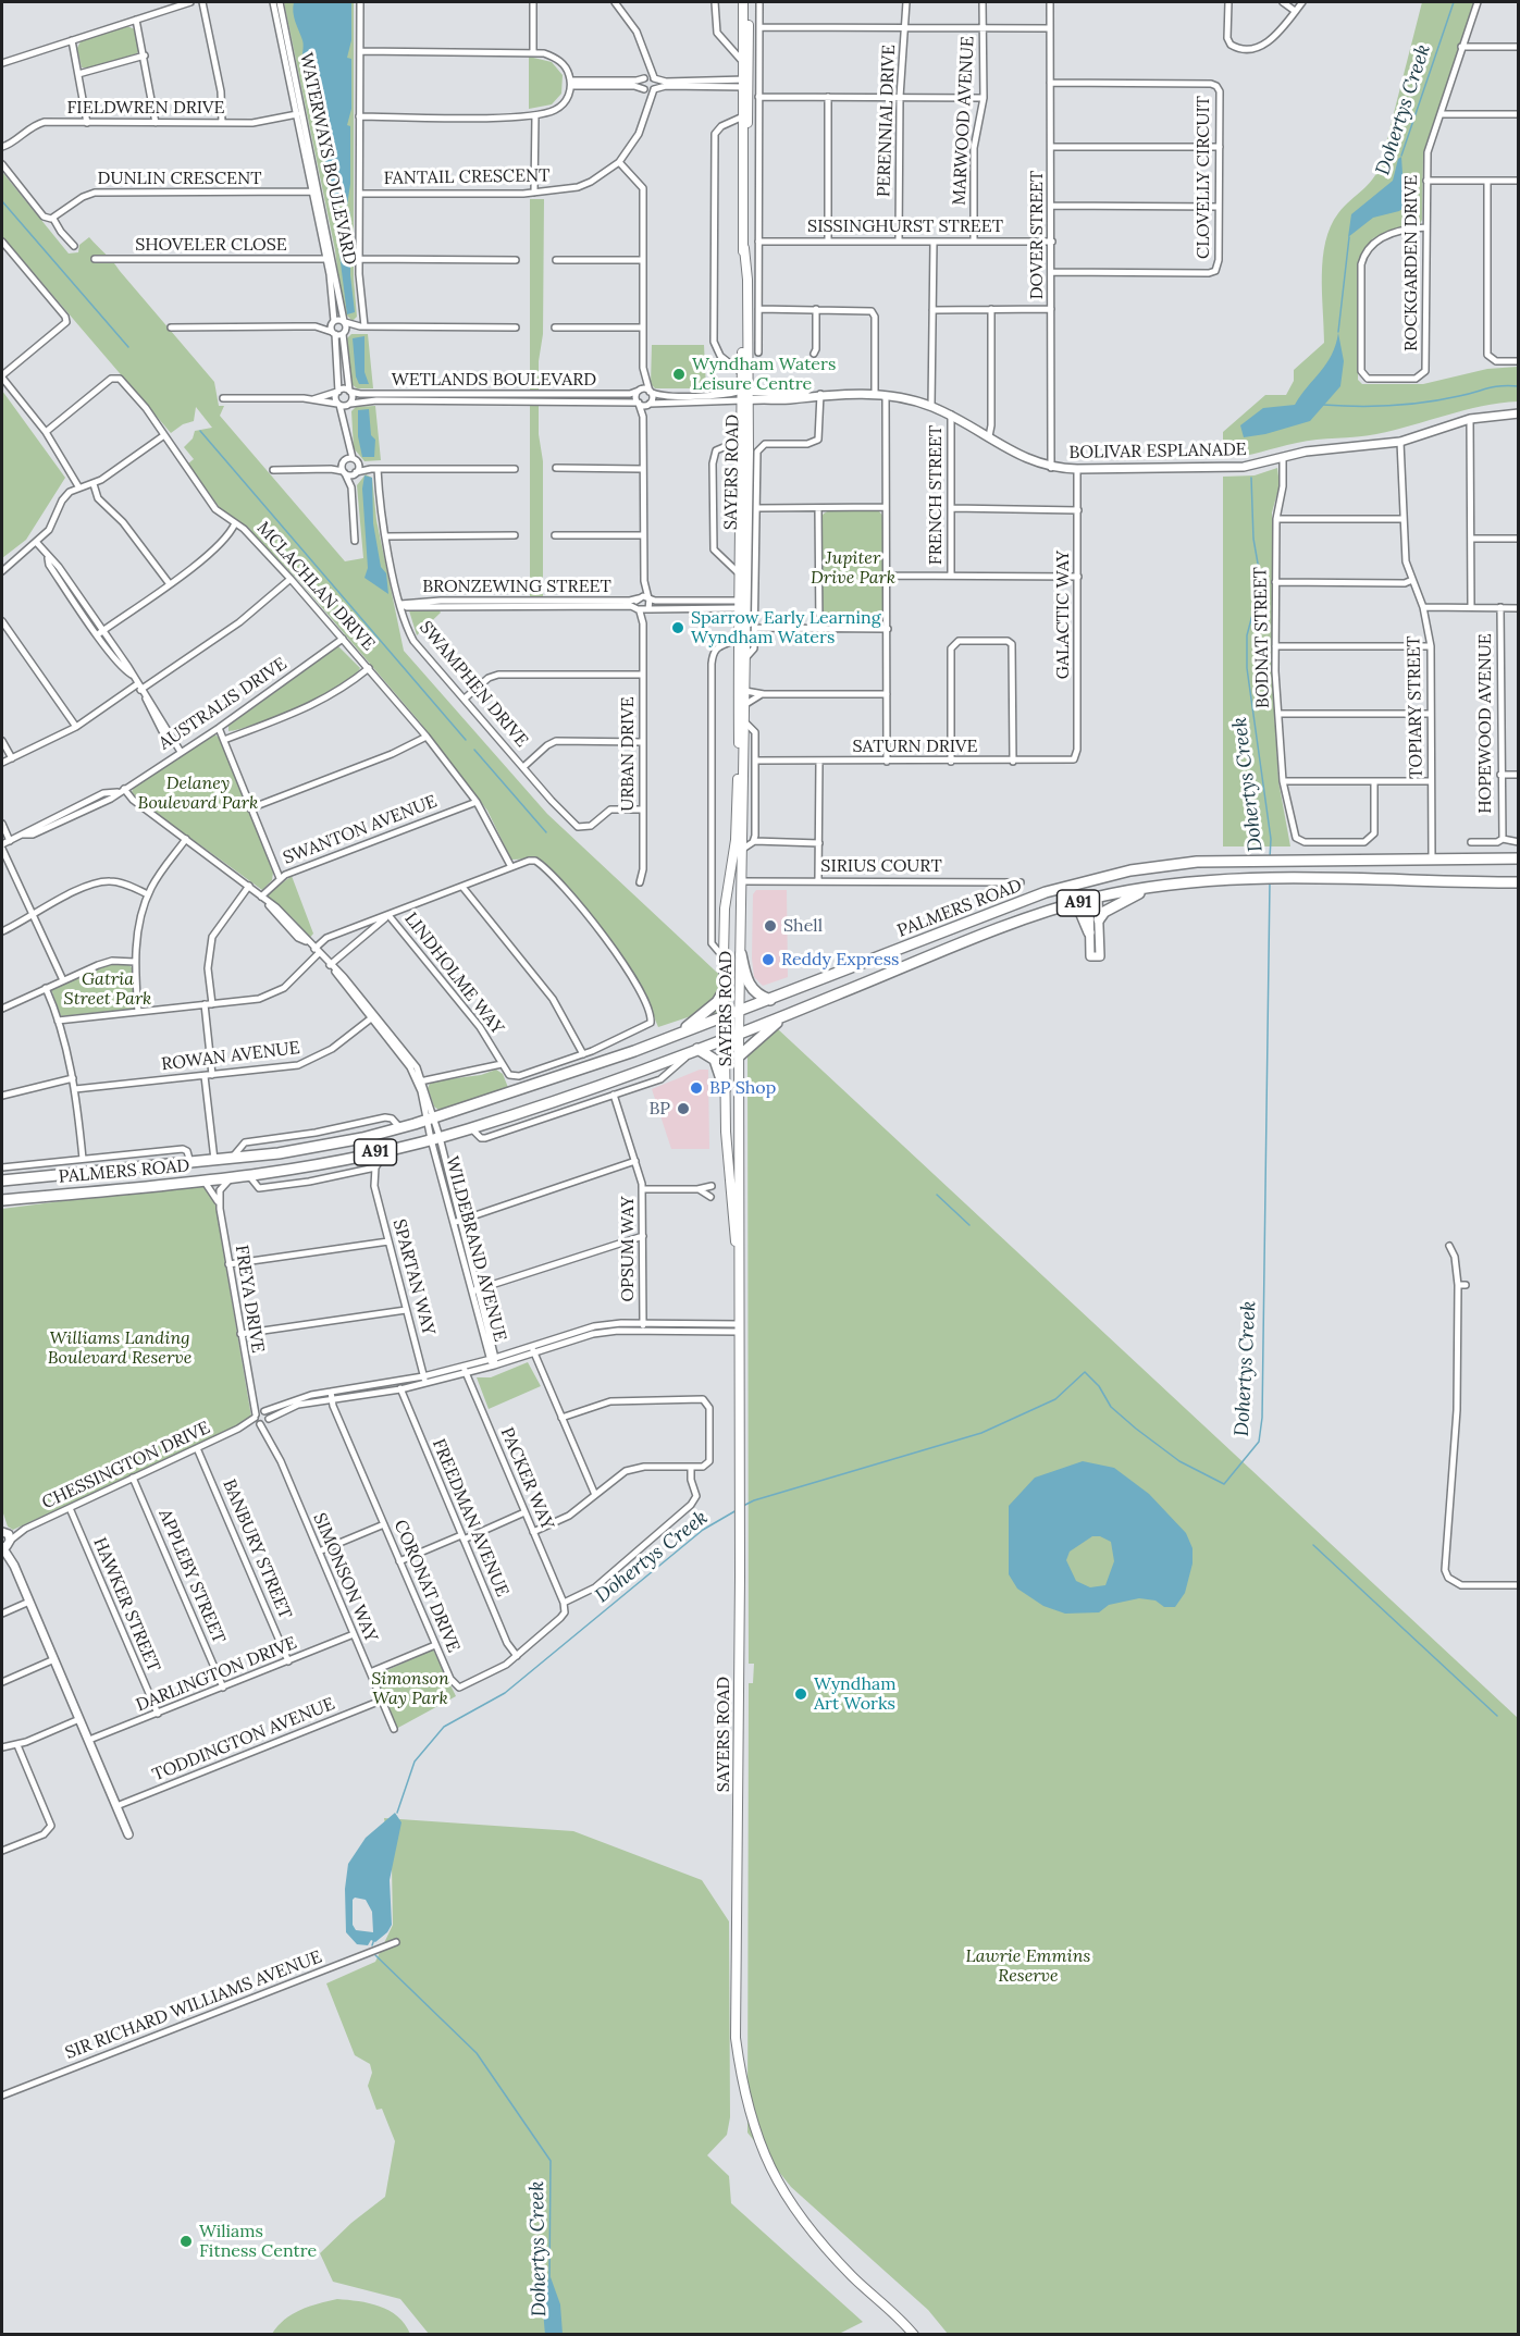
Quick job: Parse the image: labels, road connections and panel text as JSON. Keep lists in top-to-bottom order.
{
  "streets": {
    "highway": ["A91", "PALMERS ROAD"],
    "main road": ["SAYERS ROAD"],
    "street": [
      "FIELDWREN DRIVE",
      "PERENNIAL DRIVE",
      "MARWOOD AVENUE",
      "WATERWAYS BOULEVARD",
      "FANTAIL CRESCENT",
      "CLOVELLY CIRCUIT",
      "DUNLIN CRESCENT",
      "SISSINGHURST STREET",
      "DOVER STREET",
      "SHOVELER CLOSE",
      "ROCKGARDEN DRIVE",
      "WETLANDS BOULEVARD",
      "BOLIVAR ESPLANADE",
      "FRENCH STREET",
      "MCLACHLAN DRIVE",
      "BRONZEWING STREET",
      "GALACTIC WAY",
      "BODNAT STREET",
      "SWAMPHEN DRIVE",
      "AUSTRALIS DRIVE",
      "TOPIARY STREET",
      "HOPEWOOD AVENUE",
      "SATURN DRIVE",
      "URBAN DRIVE",
      "SWANTON AVENUE",
      "SIRIUS COURT",
      "LINDHOLME WAY",
      "ROWAN AVENUE",
      "WILDEBRAND AVENUE",
      "OPSUM WAY",
      "SPARTAN WAY",
      "FREYA DRIVE",
      "CHESSINGTON DRIVE",
      "PACKER WAY",
      "FREEDMAN AVENUE",
      "BANBURY STREET",
      "APPLEBY STREET",
      "SIMONSON WAY",
      "CORONAT DRIVE",
      "HAWKER STREET",
      "DARLINGTON DRIVE",
      "TODDINGTON AVENUE",
      "SIR RICHARD WILLIAMS AVENUE"
    ]
  },
  "crossings": [
    ["FIELDWREN DRIVE", "WATERWAYS BOULEVARD"],
    ["PERENNIAL DRIVE", "SISSINGHURST STREET"],
    ["MARWOOD AVENUE", "SISSINGHURST STREET"],
    ["WATERWAYS BOULEVARD", "DUNLIN CRESCENT"],
    ["WATERWAYS BOULEVARD", "SHOVELER CLOSE"],
    ["CLOVELLY CIRCUIT", "DOVER STREET"],
    ["SISSINGHURST STREET", "DOVER STREET"],
    ["DOVER STREET", "BOLIVAR ESPLANADE"],
    ["BOLIVAR ESPLANADE", "SAYERS ROAD"],
    ["BOLIVAR ESPLANADE", "FRENCH STREET"],
    ["BOLIVAR ESPLANADE", "GALACTIC WAY"],
    ["BOLIVAR ESPLANADE", "BODNAT STREET"],
    ["BOLIVAR ESPLANADE", "TOPIARY STREET"],
    ["SAYERS ROAD", "SATURN DRIVE"],
    ["SAYERS ROAD", "SIRIUS COURT"],
    ["SAYERS ROAD", "PALMERS ROAD"],
    ["MCLACHLAN DRIVE", "AUSTRALIS DRIVE"],
    ["MCLACHLAN DRIVE", "SWANTON AVENUE"],
    ["BRONZEWING STREET", "SWAMPHEN DRIVE"],
    ["BRONZEWING STREET", "URBAN DRIVE"],
    ["GALACTIC WAY", "SATURN DRIVE"],
    ["SWAMPHEN DRIVE", "URBAN DRIVE"],
    ["AUSTRALIS DRIVE", "WILDEBRAND AVENUE"],
    ["TOPIARY STREET", "PALMERS ROAD"],
    ["SWANTON AVENUE", "WILDEBRAND AVENUE"],
    ["PALMERS ROAD", "WILDEBRAND AVENUE"],
    ["PALMERS ROAD", "OPSUM WAY"],
    ["PALMERS ROAD", "SPARTAN WAY"],
    ["PALMERS ROAD", "FREYA DRIVE"],
    ["ROWAN AVENUE", "WILDEBRAND AVENUE"],
    ["FREYA DRIVE", "CHESSINGTON DRIVE"],
    ["FREYA DRIVE", "SIMONSON WAY"],
    ["CHESSINGTON DRIVE", "BANBURY STREET"],
    ["CHESSINGTON DRIVE", "APPLEBY STREET"],
    ["CHESSINGTON DRIVE", "SIMONSON WAY"],
    ["CHESSINGTON DRIVE", "CORONAT DRIVE"],
    ["CHESSINGTON DRIVE", "HAWKER STREET"],
    ["PACKER WAY", "CORONAT DRIVE"],
    ["FREEDMAN AVENUE", "CORONAT DRIVE"],
    ["BANBURY STREET", "DARLINGTON DRIVE"],
    ["APPLEBY STREET", "DARLINGTON DRIVE"],
    ["SIMONSON WAY", "DARLINGTON DRIVE"],
    ["SIMONSON WAY", "TODDINGTON AVENUE"],
    ["HAWKER STREET", "DARLINGTON DRIVE"]
  ],
  "water": ["Dohertys Creek"],
  "parks": [
    "Jupiter Drive Park",
    "Delaney Boulevard Park",
    "Gatria Street Park",
    "Williams Landing Boulevard Reserve",
    "Simonson Way Park",
    "Lawrie Emmins Reserve"
  ],
  "places": [
    "Wyndham Waters Leisure Centre",
    "Sparrow Early Learning Wyndham Waters",
    "Shell",
    "Reddy Express",
    "BP Shop",
    "BP",
    "Wyndham Art Works",
    "Wiliams Fitness Centre"
  ]
}
